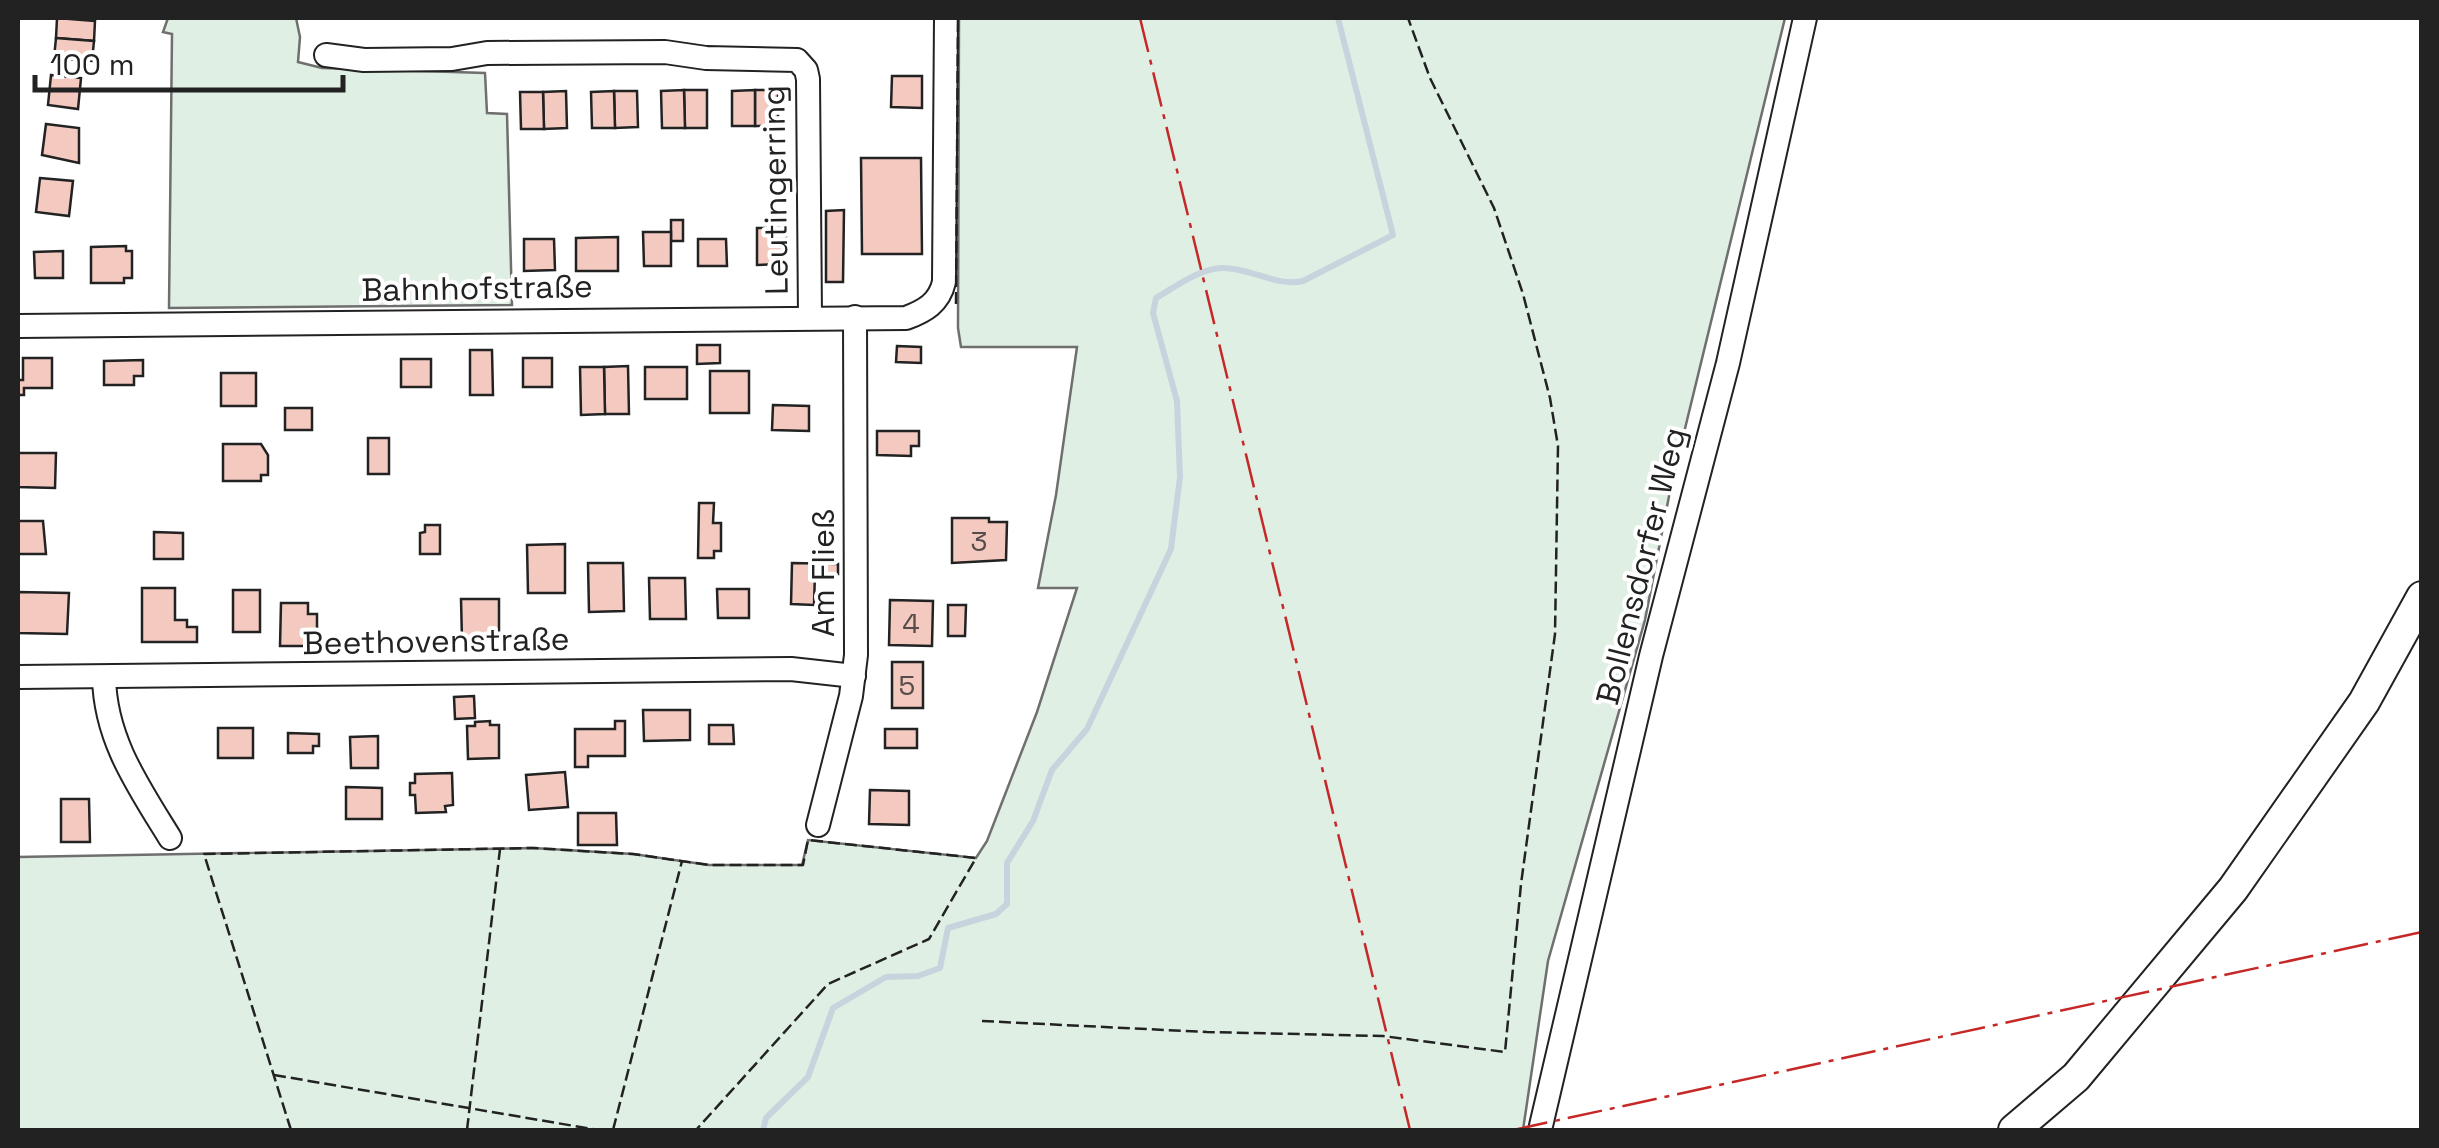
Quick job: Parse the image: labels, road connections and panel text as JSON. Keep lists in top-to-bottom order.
{
  "streets": {
    "street": [
      "Leutingerring",
      "Bahnhofstraße",
      "Bollensdorfer Weg",
      "Am Fließ",
      "Beethovenstraße"
    ]
  },
  "crossings": [
    ["Leutingerring", "Bahnhofstraße"],
    ["Bahnhofstraße", "Am Fließ"],
    ["Am Fließ", "Beethovenstraße"]
  ],
  "house_numbers": ["3", "4", "5"],
  "scale_bar": "100 m"
}
